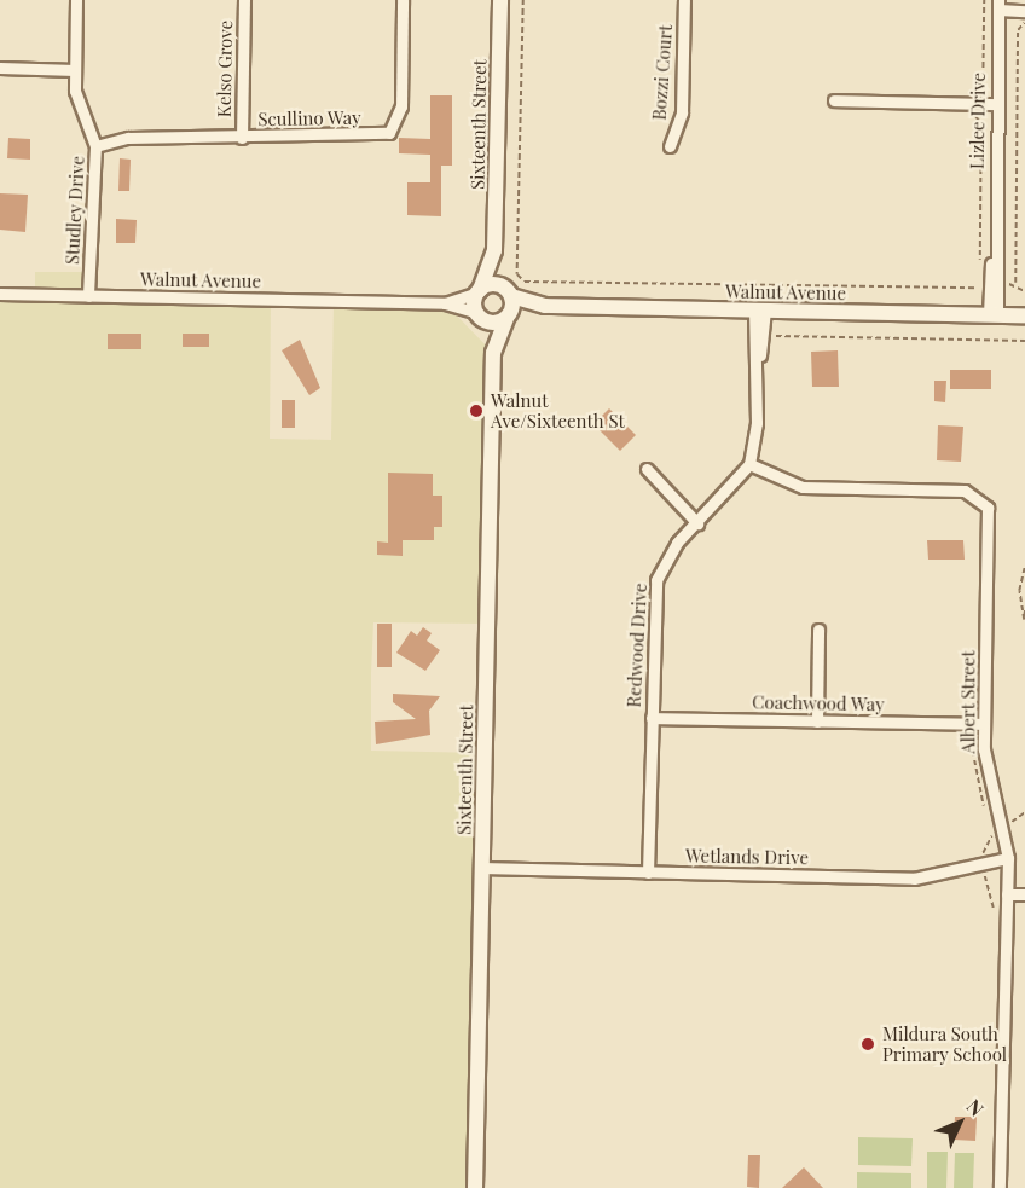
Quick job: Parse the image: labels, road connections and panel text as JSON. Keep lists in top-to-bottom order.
{
  "streets": {
    "street": [
      "Kelso Grove",
      "Bozzi Court",
      "Scullino Way",
      "Lizlee Drive",
      "Sixteenth Street",
      "Studley Drive",
      "Walnut Avenue",
      "Redwood Drive",
      "Albert Street",
      "Coachwood Way",
      "Wetlands Drive"
    ]
  },
  "crossings": [
    ["Kelso Grove", "Scullino Way"],
    ["Scullino Way", "Studley Drive"],
    ["Lizlee Drive", "Walnut Avenue"],
    ["Sixteenth Street", "Walnut Avenue"],
    ["Sixteenth Street", "Wetlands Drive"],
    ["Studley Drive", "Walnut Avenue"],
    ["Redwood Drive", "Albert Street"],
    ["Redwood Drive", "Coachwood Way"],
    ["Redwood Drive", "Wetlands Drive"],
    ["Albert Street", "Coachwood Way"],
    ["Albert Street", "Wetlands Drive"]
  ],
  "places": ["Walnut Ave/Sixteenth St", "Mildura South Primary School"],
  "north": "top right"
}
